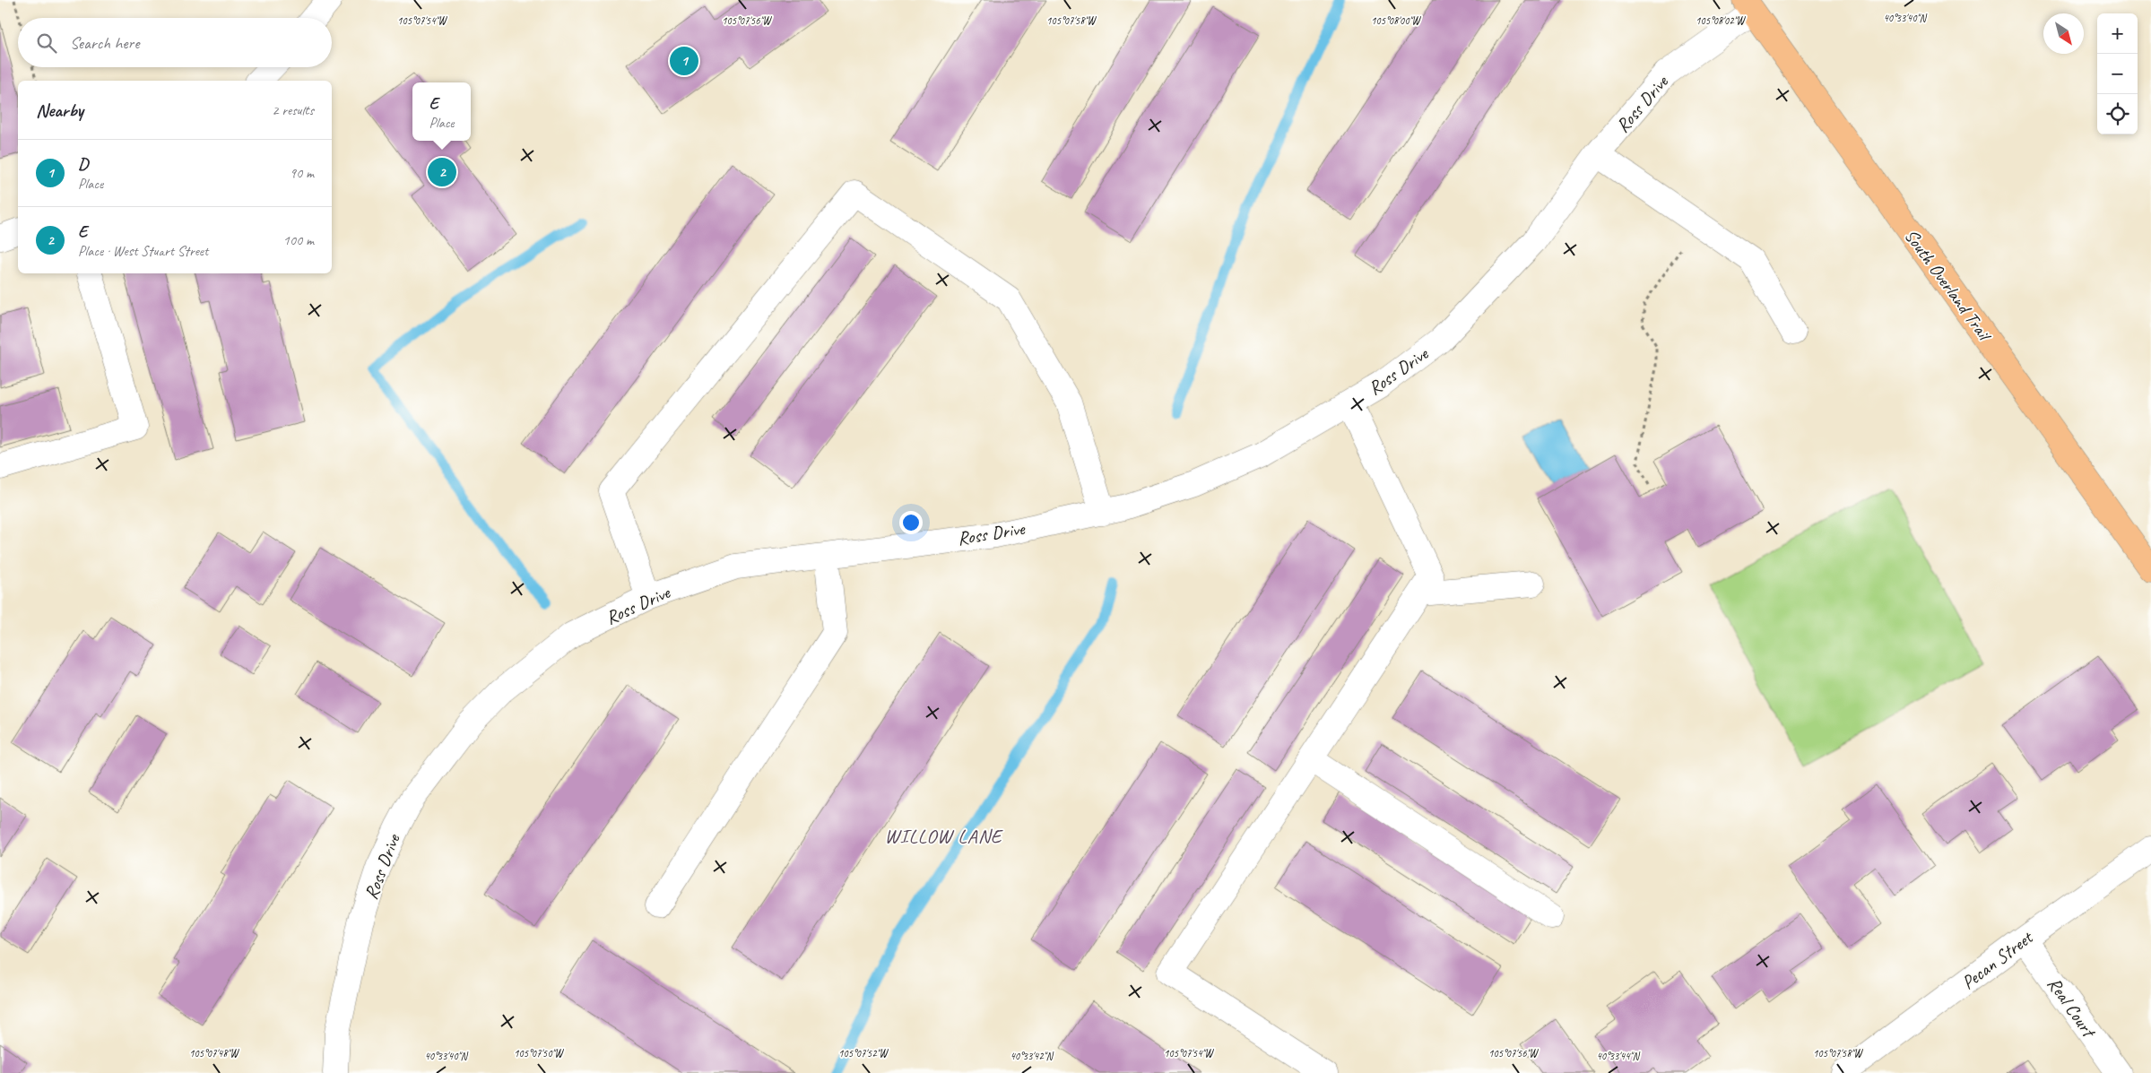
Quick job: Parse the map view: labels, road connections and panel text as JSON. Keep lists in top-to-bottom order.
{
  "streets": {
    "main road": ["South Overland Trail"],
    "street": ["Ross Drive", "Pecan Street", "Real Court"]
  },
  "crossings": [
    ["Ross Drive", "South Overland Trail"],
    ["Pecan Street", "Real Court"]
  ],
  "districts": ["WILLOW LANE"],
  "north": "bottom right",
  "page": {
    "map_buttons": ["+", "−"],
    "search": "Search here",
    "pins": ["1", "2"],
    "heading": ["Nearby", "2 results"],
    "popup": ["E", "Place"],
    "list": [
      {
        "mark": "1",
        "name": "D",
        "note": "Place",
        "value": "90 m"
      },
      {
        "mark": "2",
        "name": "E",
        "note": "Place · West Stuart Street",
        "value": "100 m"
      }
    ]
  },
  "coordinates": [
    "40°33'40\"N",
    "105°07'54\"W",
    "105°07'56\"W",
    "105°07'58\"W",
    "105°08'00\"W",
    "105°08'02\"W",
    "105°07'48\"W",
    "105°07'50\"W",
    "105°07'52\"W",
    "40°33'42\"N",
    "40°33'44\"N"
  ]
}
